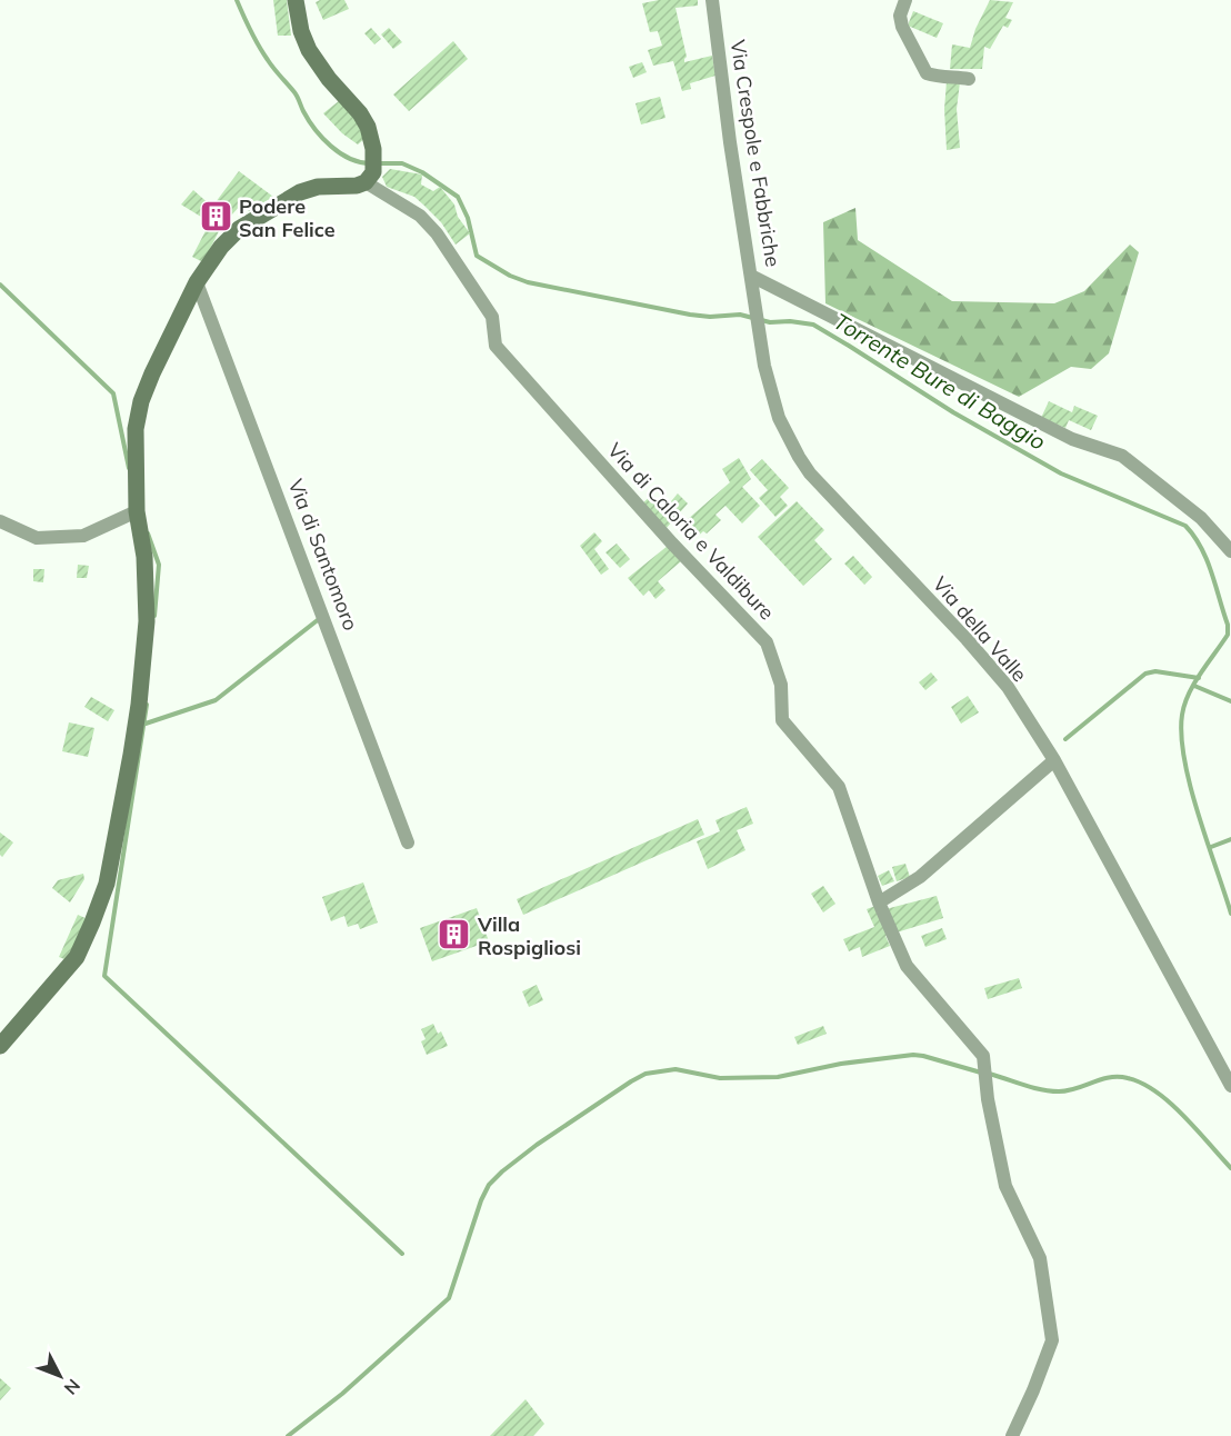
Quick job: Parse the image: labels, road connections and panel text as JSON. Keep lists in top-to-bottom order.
{
  "streets": {
    "street": [
      "Via Crespole e Fabbriche",
      "Via di Caloria e Valdibure",
      "Via di Santomoro",
      "Via della Valle"
    ]
  },
  "crossings": [
    ["Via Crespole e Fabbriche", "Via della Valle"]
  ],
  "water": ["Torrente Bure di Baggio"],
  "places": {
    "building": ["Podere San Felice", "Villa Rospigliosi"]
  },
  "north": "bottom right"
}
